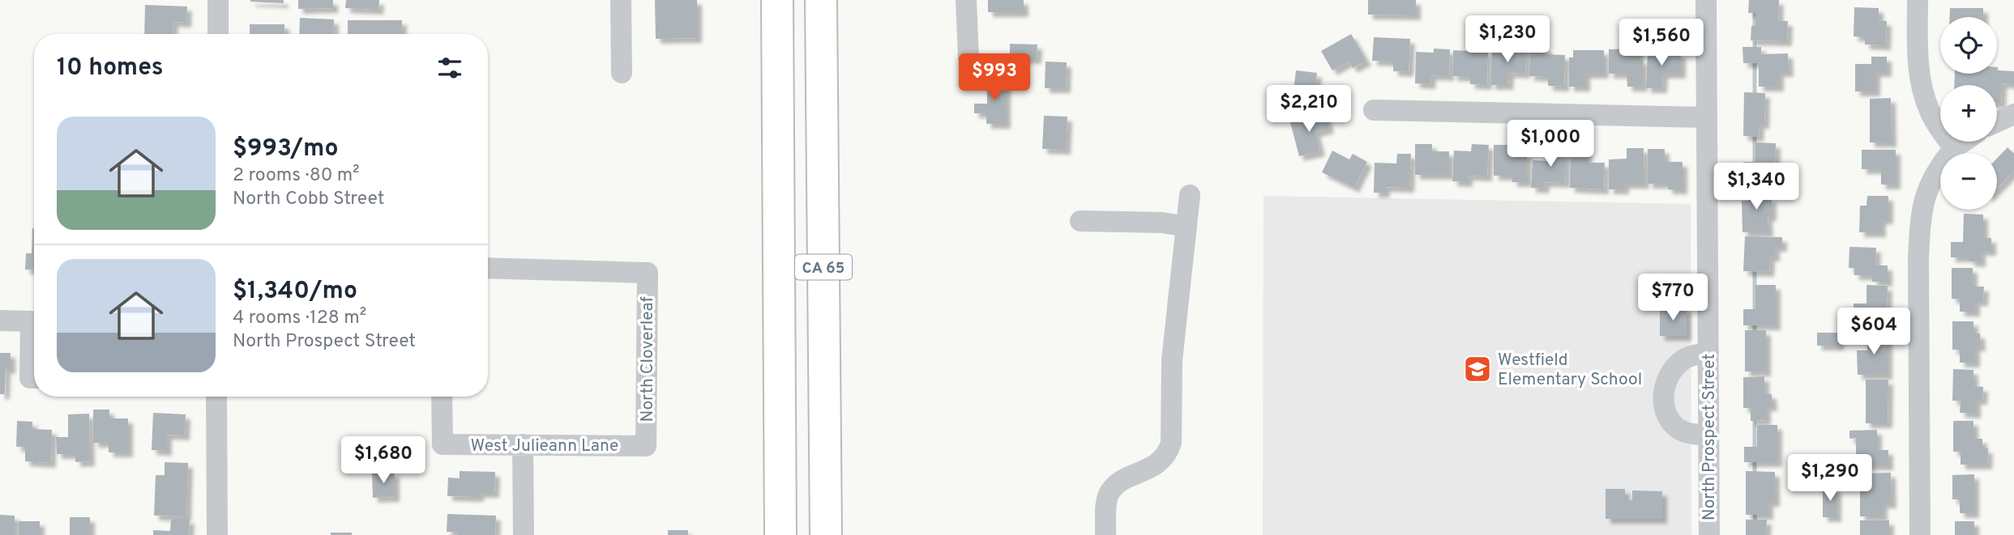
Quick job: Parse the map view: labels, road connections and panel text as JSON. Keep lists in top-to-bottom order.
{
  "streets": {
    "highway": ["CA 65"],
    "street": ["North Cloverleaf", "North Prospect Street", "West Julieann Lane"]
  },
  "crossings": [
    ["North Cloverleaf", "West Julieann Lane"]
  ],
  "places": {
    "school or university": ["Westfield Elementary School"]
  },
  "page": {
    "price": [
      "$1,230",
      "$1,560",
      "$993",
      "$2,210",
      "$1,000",
      "$1,340",
      "$770",
      "$604",
      "$1,680",
      "$1,290"
    ],
    "map_buttons": ["+", "−"],
    "heading": "10 homes",
    "list": [
      {
        "name": "$993/mo",
        "note": "2 rooms · 80 m² · North Cobb Street"
      },
      {
        "name": "$1,340/mo",
        "note": "4 rooms · 128 m² · North Prospect Street"
      }
    ]
  }
}
